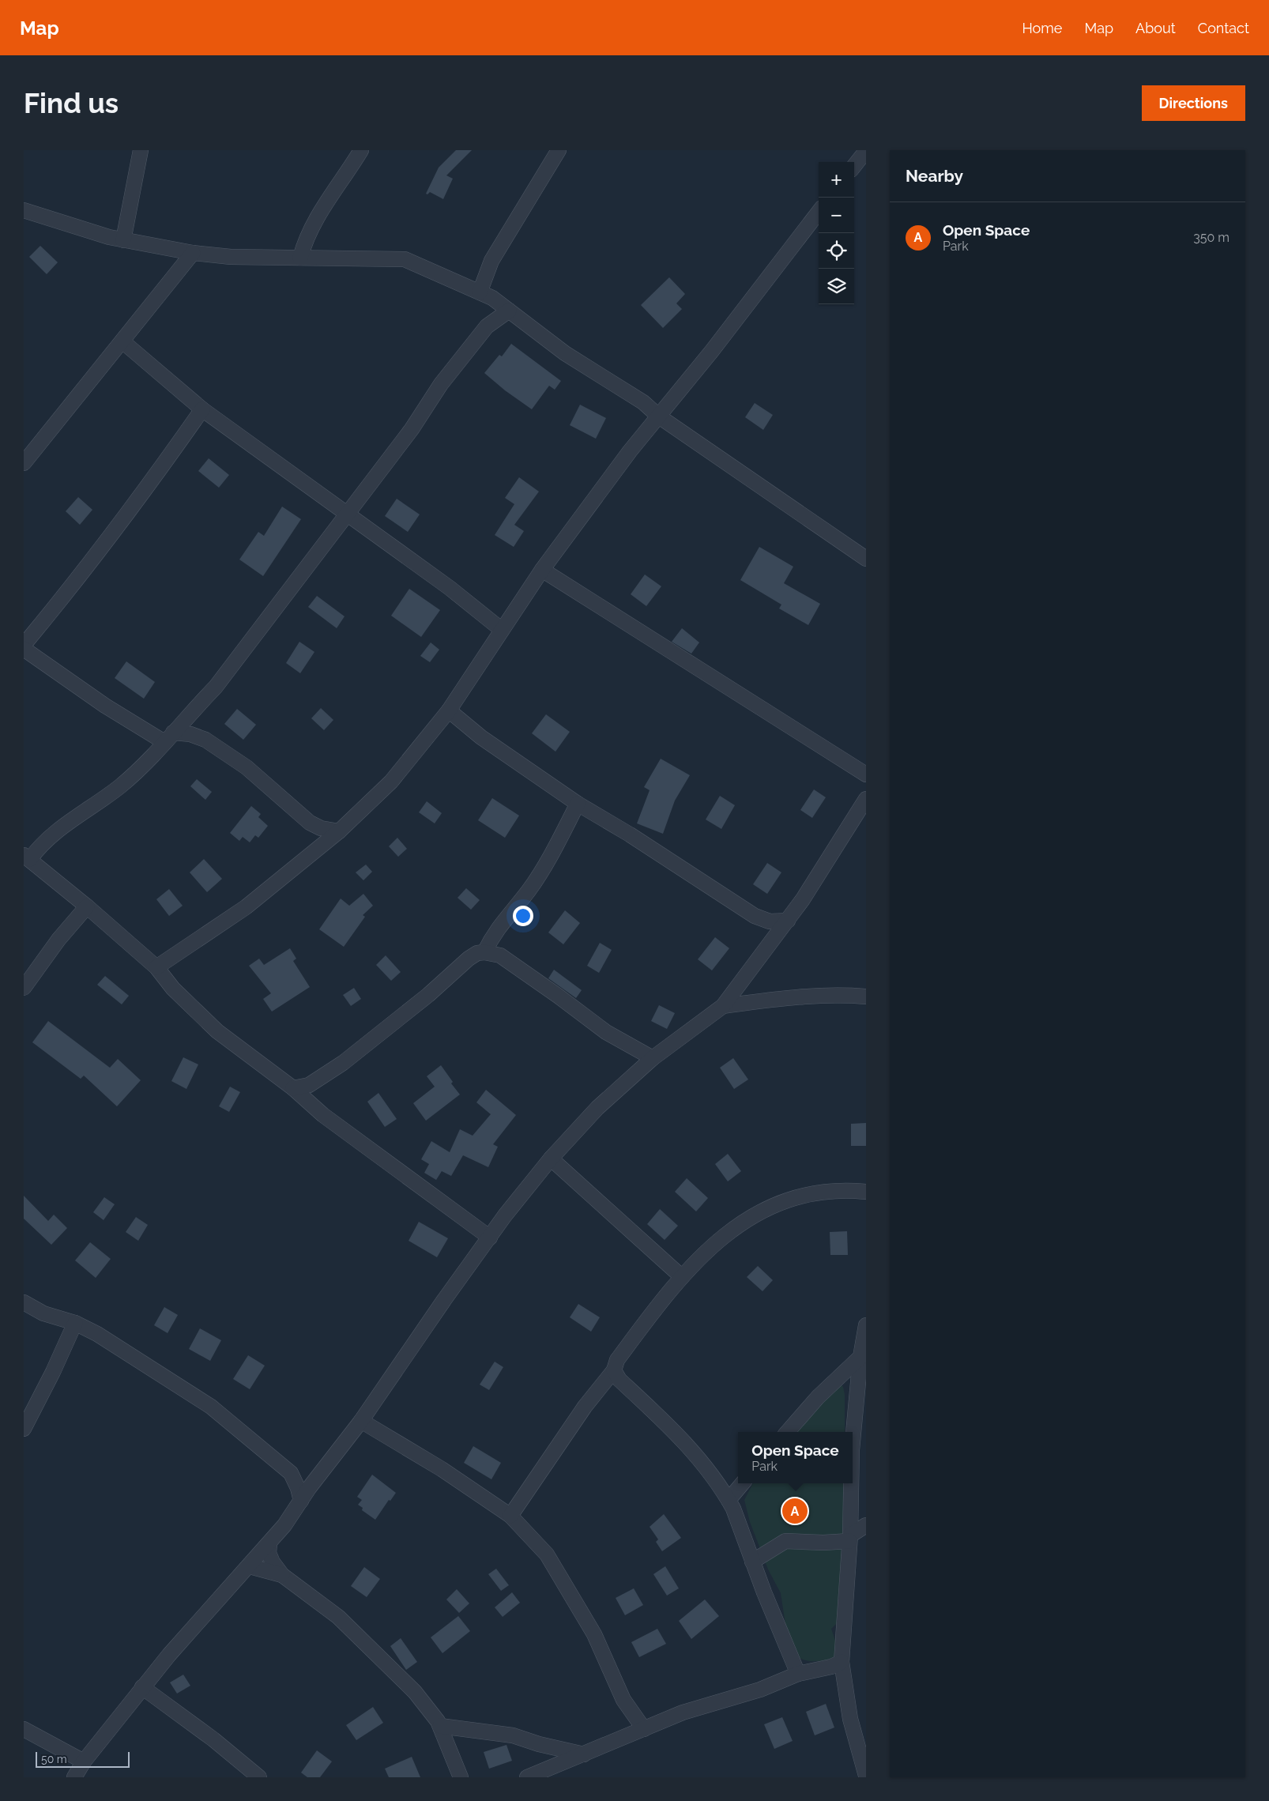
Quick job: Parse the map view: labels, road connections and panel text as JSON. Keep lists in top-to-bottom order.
{
  "scale_bar": "50 m",
  "page": {
    "header": "Map",
    "nav": [
      "Home",
      "Map",
      "About",
      "Contact"
    ],
    "buttons": "Directions",
    "title": "Find us",
    "heading": "Nearby",
    "map_buttons": ["+", "−"],
    "list": [
      {
        "mark": "A",
        "name": "Open Space",
        "note": "Park",
        "value": "350 m"
      }
    ],
    "popup": ["Open Space", "Park"],
    "pins": "A",
    "scale": "50 m"
  }
}
